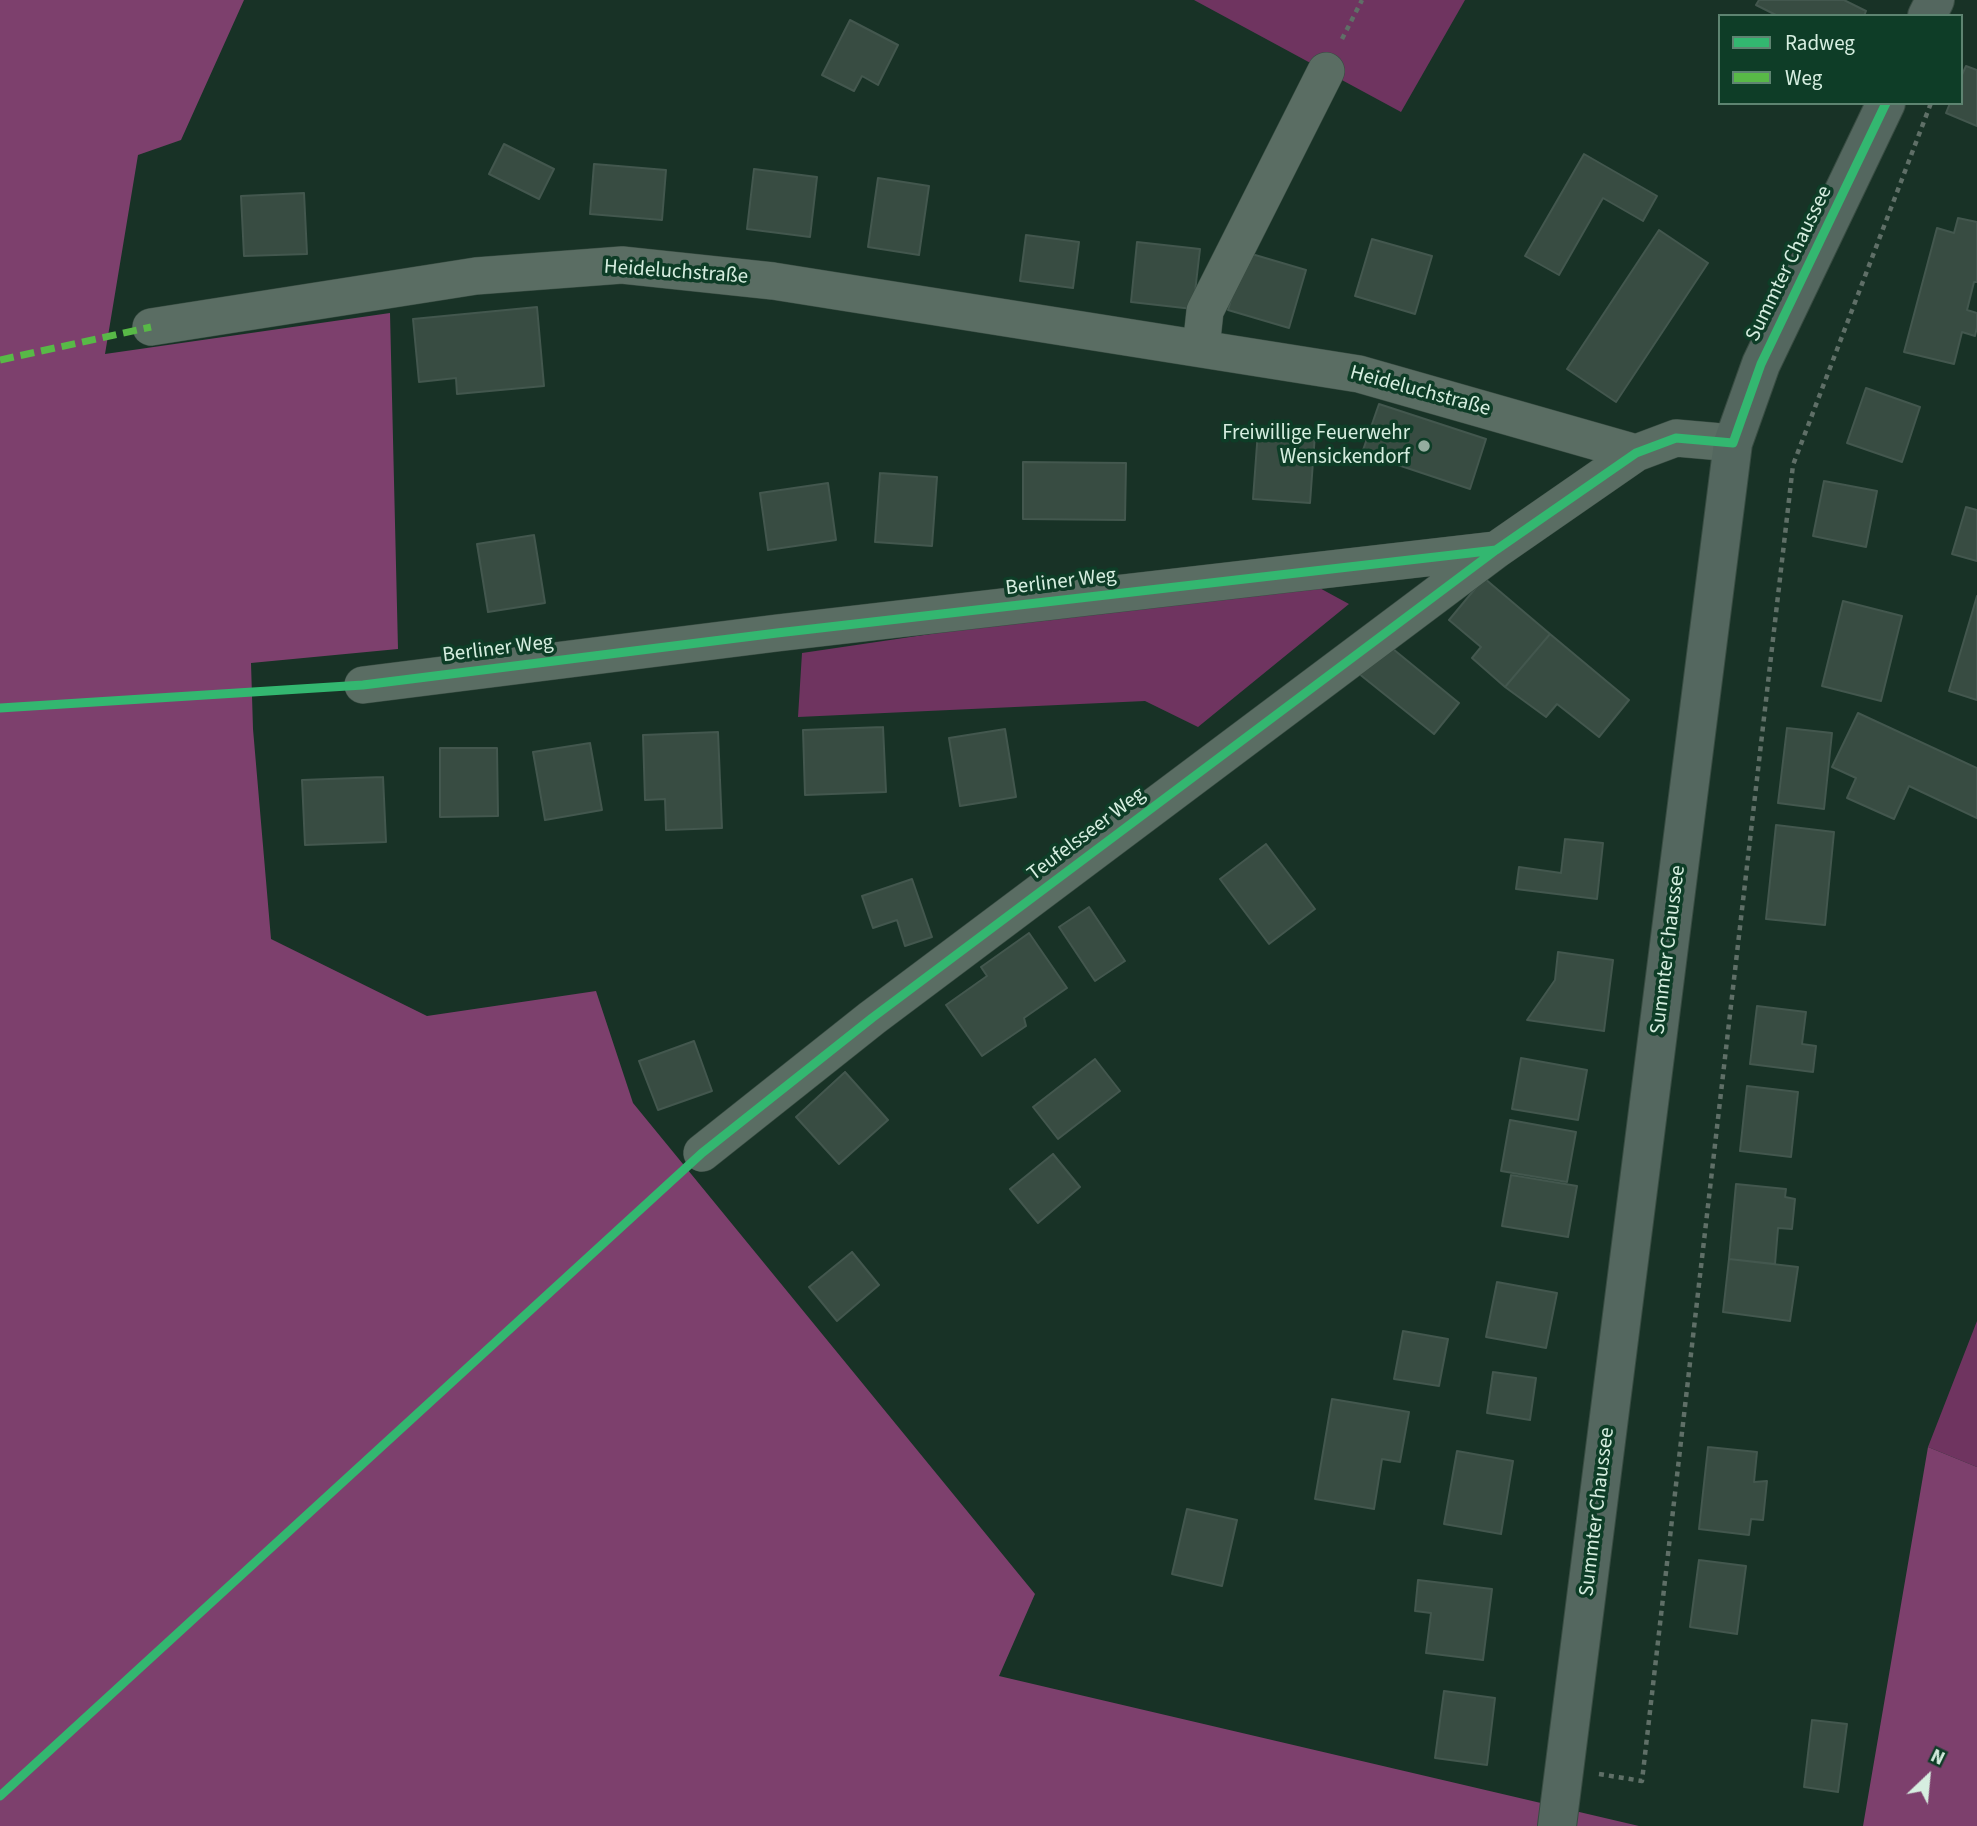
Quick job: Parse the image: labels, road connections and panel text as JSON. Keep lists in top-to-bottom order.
{
  "streets": {
    "main road": ["Summter Chaussee"],
    "street": ["Heideluchstraße", "Berliner Weg", "Teufelsseer Weg"]
  },
  "crossings": [
    ["Summter Chaussee", "Berliner Weg"],
    ["Heideluchstraße", "Berliner Weg"],
    ["Berliner Weg", "Teufelsseer Weg"]
  ],
  "places": ["Freiwillige Feuerwehr Wensickendorf"],
  "legend": ["Radweg", "Weg"],
  "north": "top right"
}
